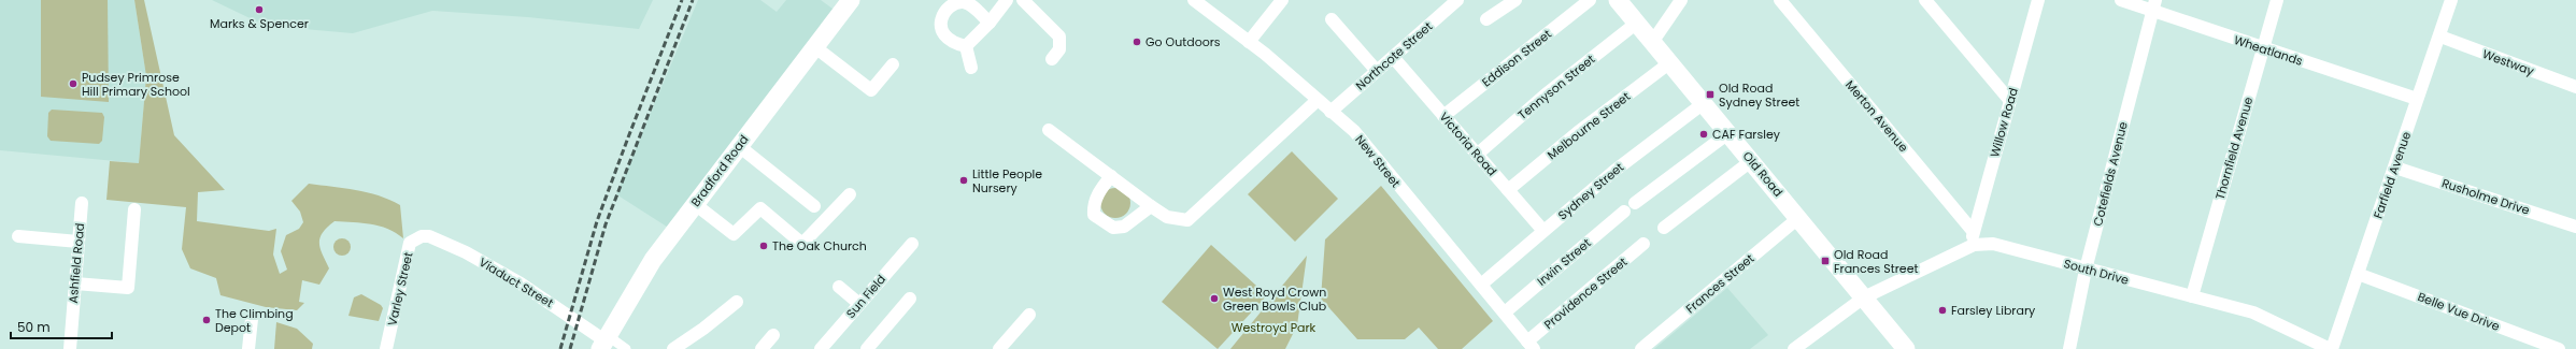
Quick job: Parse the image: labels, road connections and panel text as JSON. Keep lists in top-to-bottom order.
{
  "streets": {
    "main road": ["Bradford Road", "Old Road"],
    "street": [
      "Wheatlands",
      "Northcote Street",
      "Eddison Street",
      "Westway",
      "Tennyson Street",
      "Merton Avenue",
      "Willow Road",
      "Melbourne Street",
      "Victoria Road",
      "Thornfield Avenue",
      "New Street",
      "Cotefields Avenue",
      "Farfield Avenue",
      "Sydney Street",
      "Rusholme Drive",
      "Irwin Street",
      "Ashfield Road",
      "South Drive",
      "Viaduct Street",
      "Frances Street",
      "Varley Street",
      "Providence Street",
      "Sun Field",
      "Belle Vue Drive"
    ]
  },
  "crossings": [
    ["Wheatlands", "Thornfield Avenue"],
    ["Wheatlands", "Cotefields Avenue"],
    ["Wheatlands", "Farfield Avenue"],
    ["Northcote Street", "Victoria Road"],
    ["Northcote Street", "New Street"],
    ["Eddison Street", "Victoria Road"],
    ["Westway", "Farfield Avenue"],
    ["Tennyson Street", "Victoria Road"],
    ["Tennyson Street", "Old Road"],
    ["Merton Avenue", "Willow Road"],
    ["Willow Road", "South Drive"],
    ["Melbourne Street", "Victoria Road"],
    ["Melbourne Street", "Old Road"],
    ["Victoria Road", "Sydney Street"],
    ["Thornfield Avenue", "South Drive"],
    ["New Street", "Sydney Street"],
    ["New Street", "Irwin Street"],
    ["New Street", "Providence Street"],
    ["Bradford Road", "Viaduct Street"],
    ["Old Road", "Sydney Street"],
    ["Old Road", "Irwin Street"],
    ["Old Road", "South Drive"],
    ["Old Road", "Frances Street"],
    ["Cotefields Avenue", "South Drive"],
    ["Farfield Avenue", "Rusholme Drive"],
    ["Farfield Avenue", "South Drive"],
    ["Farfield Avenue", "Belle Vue Drive"],
    ["Viaduct Street", "Varley Street"]
  ],
  "parks": ["Westroyd Park"],
  "places": {
    "other": [
      "Marks & Spencer",
      "Go Outdoors",
      "Pudsey Primrose Hill Primary School",
      "CAF Farsley",
      "Little People Nursery",
      "The Oak Church",
      "West Royd Crown Green Bowls Club",
      "Farsley Library",
      "The Climbing Depot"
    ],
    "transit": ["Old Road Sydney Street", "Old Road Frances Street"]
  },
  "scale_bar": "50 m"
}
